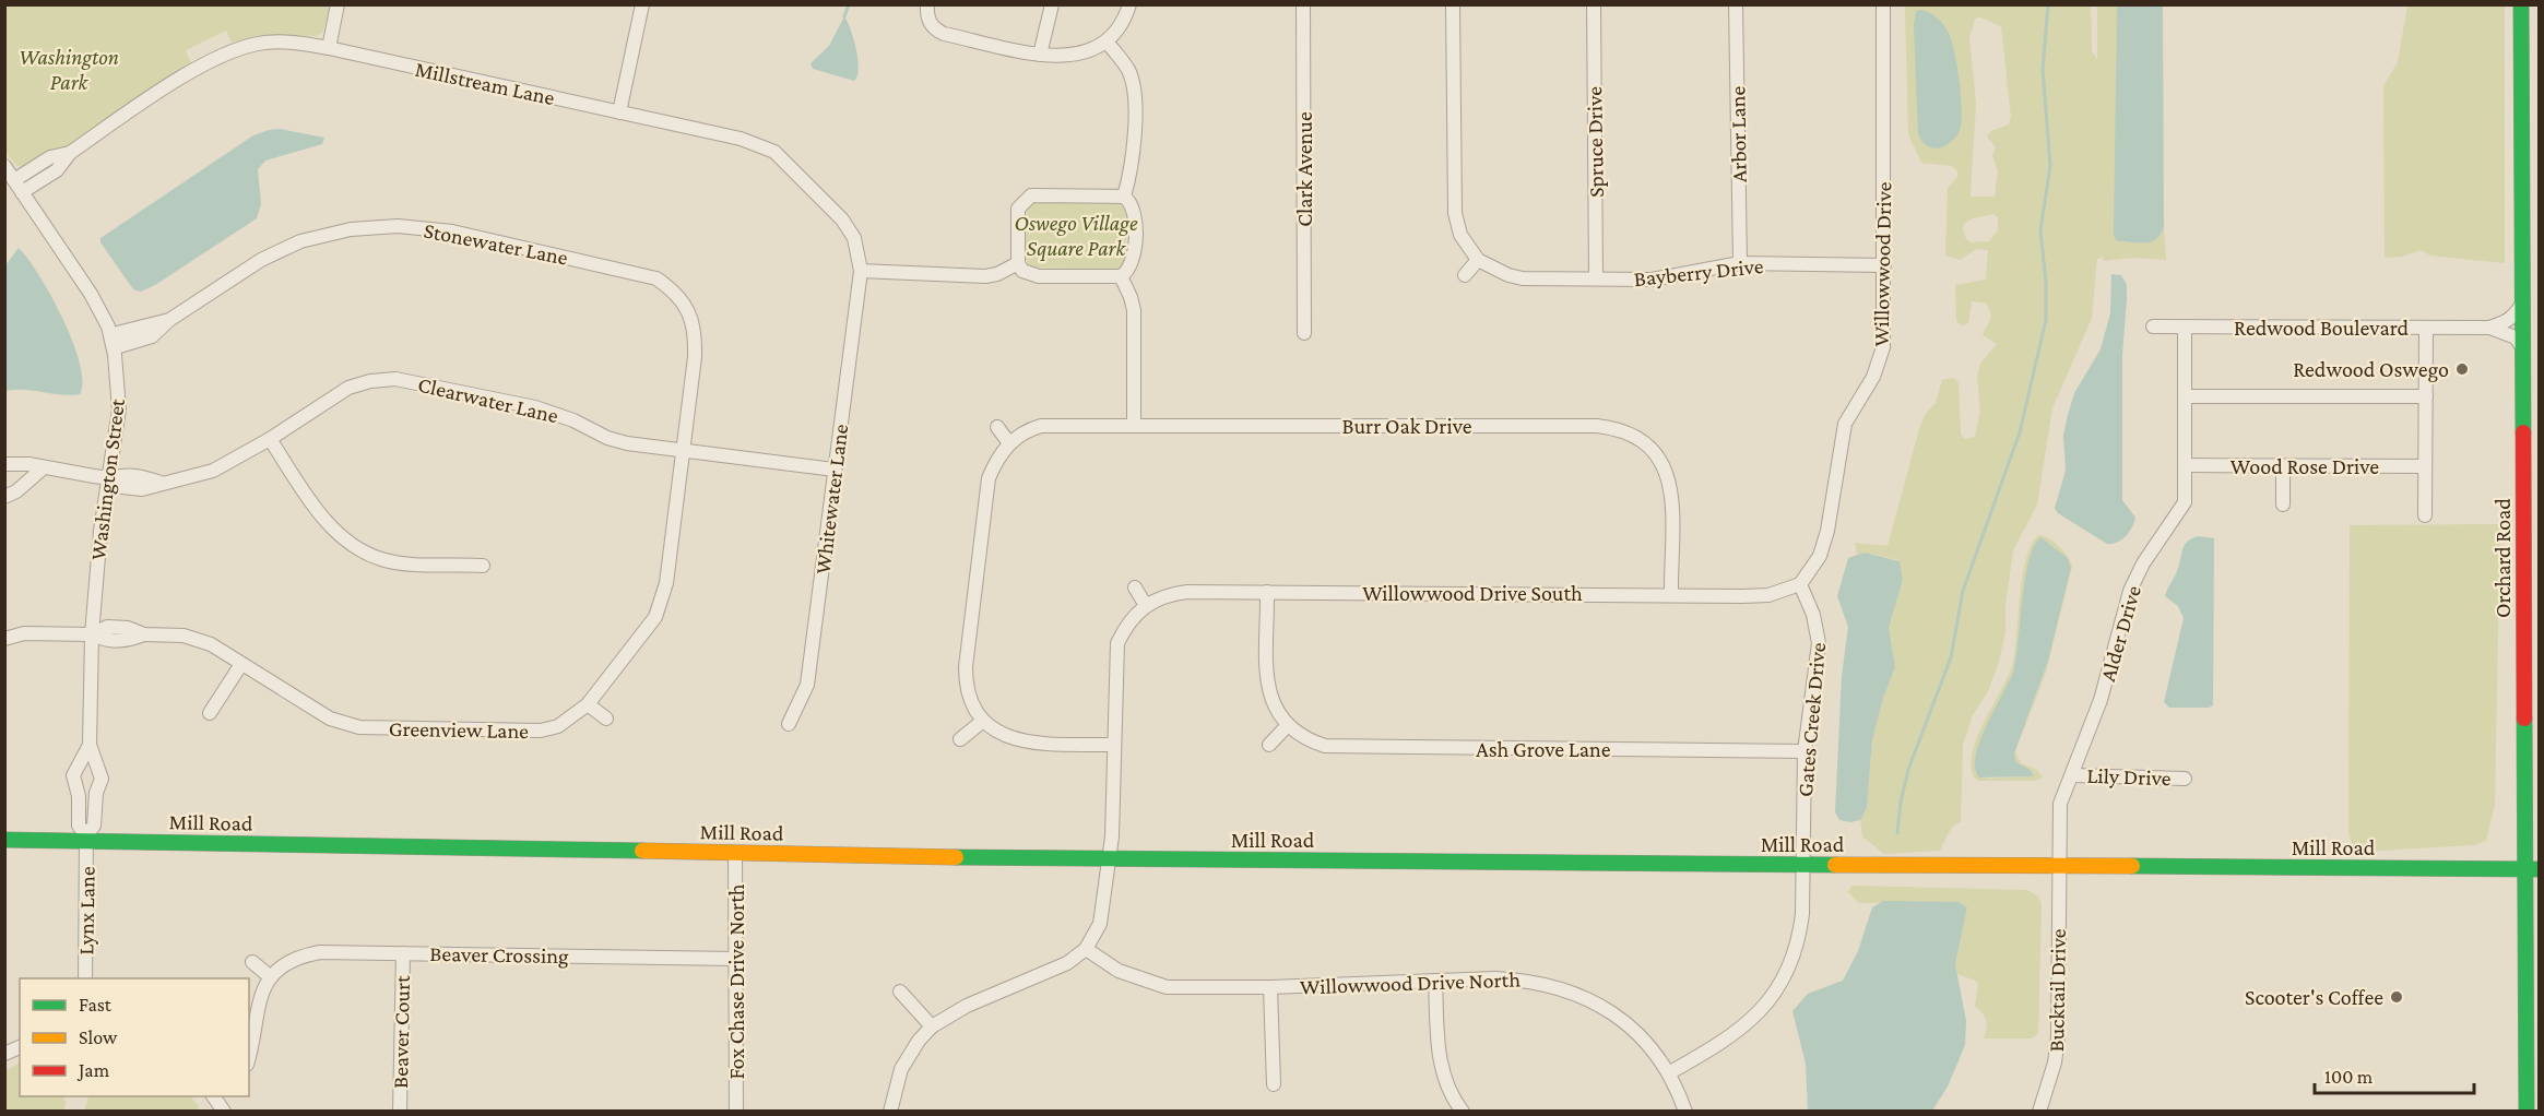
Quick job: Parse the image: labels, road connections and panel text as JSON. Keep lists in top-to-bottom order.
{
  "streets": {
    "street": [
      "Millstream Lane",
      "Arbor Lane",
      "Spruce Drive",
      "Clark Avenue",
      "Stonewater Lane",
      "Willowwood Drive",
      "Bayberry Drive",
      "Redwood Boulevard",
      "Clearwater Lane",
      "Burr Oak Drive",
      "Wood Rose Drive",
      "Washington Street",
      "Whitewater Lane",
      "Orchard Road",
      "Willowwood Drive South",
      "Alder Drive",
      "Gates Creek Drive",
      "Greenview Lane",
      "Ash Grove Lane",
      "Lily Drive",
      "Mill Road",
      "Lynx Lane",
      "Beaver Crossing",
      "Fox Chase Drive North",
      "Willowwood Drive North",
      "Bucktail Drive",
      "Beaver Court"
    ]
  },
  "crossings": [
    ["Millstream Lane", "Washington Street"],
    ["Millstream Lane", "Whitewater Lane"],
    ["Arbor Lane", "Bayberry Drive"],
    ["Spruce Drive", "Bayberry Drive"],
    ["Stonewater Lane", "Clearwater Lane"],
    ["Stonewater Lane", "Washington Street"],
    ["Stonewater Lane", "Greenview Lane"],
    ["Willowwood Drive", "Bayberry Drive"],
    ["Willowwood Drive", "Willowwood Drive South"],
    ["Willowwood Drive", "Gates Creek Drive"],
    ["Redwood Boulevard", "Orchard Road"],
    ["Redwood Boulevard", "Alder Drive"],
    ["Clearwater Lane", "Washington Street"],
    ["Clearwater Lane", "Whitewater Lane"],
    ["Clearwater Lane", "Greenview Lane"],
    ["Burr Oak Drive", "Willowwood Drive South"],
    ["Wood Rose Drive", "Alder Drive"],
    ["Washington Street", "Greenview Lane"],
    ["Washington Street", "Mill Road"],
    ["Washington Street", "Lynx Lane"],
    ["Orchard Road", "Mill Road"],
    ["Willowwood Drive South", "Gates Creek Drive"],
    ["Willowwood Drive South", "Mill Road"],
    ["Alder Drive", "Lily Drive"],
    ["Alder Drive", "Mill Road"],
    ["Alder Drive", "Bucktail Drive"],
    ["Gates Creek Drive", "Ash Grove Lane"],
    ["Gates Creek Drive", "Mill Road"],
    ["Gates Creek Drive", "Willowwood Drive North"],
    ["Mill Road", "Lynx Lane"],
    ["Mill Road", "Fox Chase Drive North"],
    ["Mill Road", "Bucktail Drive"],
    ["Beaver Crossing", "Fox Chase Drive North"],
    ["Beaver Crossing", "Beaver Court"]
  ],
  "parks": ["Washington Park", "Oswego Village Square Park"],
  "places": ["Redwood Oswego", "Scooter's Coffee"],
  "legend": ["Fast", "Slow", "Jam"],
  "scale_bar": "100 m"
}
